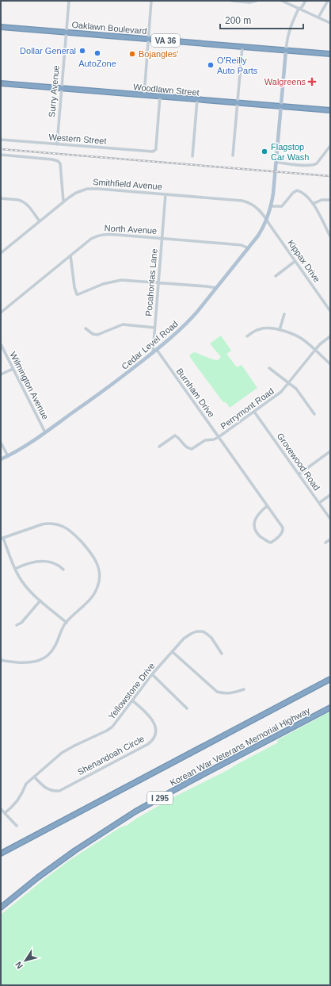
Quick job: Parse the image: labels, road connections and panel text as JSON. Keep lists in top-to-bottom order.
{
  "streets": {
    "highway": [
      "Oaklawn Boulevard",
      "VA 36",
      "Woodlawn Street",
      "Korean War Veterans Memorial Highway",
      "I 295"
    ],
    "main road": ["Cedar Level Road"],
    "street": [
      "Surry Avenue",
      "Western Street",
      "Smithfield Avenue",
      "North Avenue",
      "Kippax Drive",
      "Pocahontas Lane",
      "Wilmington Avenue",
      "Burnham Drive",
      "Perrymont Road",
      "Grovewood Road",
      "Yellowstone Drive",
      "Shenandoah Circle"
    ]
  },
  "crossings": [
    ["Oaklawn Boulevard", "Surry Avenue"],
    ["Oaklawn Boulevard", "Cedar Level Road"],
    ["Woodlawn Street", "Surry Avenue"],
    ["Woodlawn Street", "Western Street"],
    ["Woodlawn Street", "Cedar Level Road"],
    ["Surry Avenue", "Western Street"],
    ["Smithfield Avenue", "Kippax Drive"],
    ["Smithfield Avenue", "Pocahontas Lane"],
    ["Smithfield Avenue", "Cedar Level Road"],
    ["North Avenue", "Pocahontas Lane"],
    ["North Avenue", "Cedar Level Road"],
    ["Kippax Drive", "Cedar Level Road"],
    ["Pocahontas Lane", "Cedar Level Road"],
    ["Cedar Level Road", "Wilmington Avenue"],
    ["Cedar Level Road", "Burnham Drive"],
    ["Burnham Drive", "Perrymont Road"],
    ["Perrymont Road", "Grovewood Road"],
    ["Yellowstone Drive", "Shenandoah Circle"]
  ],
  "places": {
    "other": [
      "Dollar General",
      "AutoZone",
      "Bojangles'",
      "O'Reilly Auto Parts",
      "Flagstop Car Wash"
    ],
    "health": ["Walgreens"]
  },
  "scale_bar": "200 m",
  "north": "bottom left"
}
